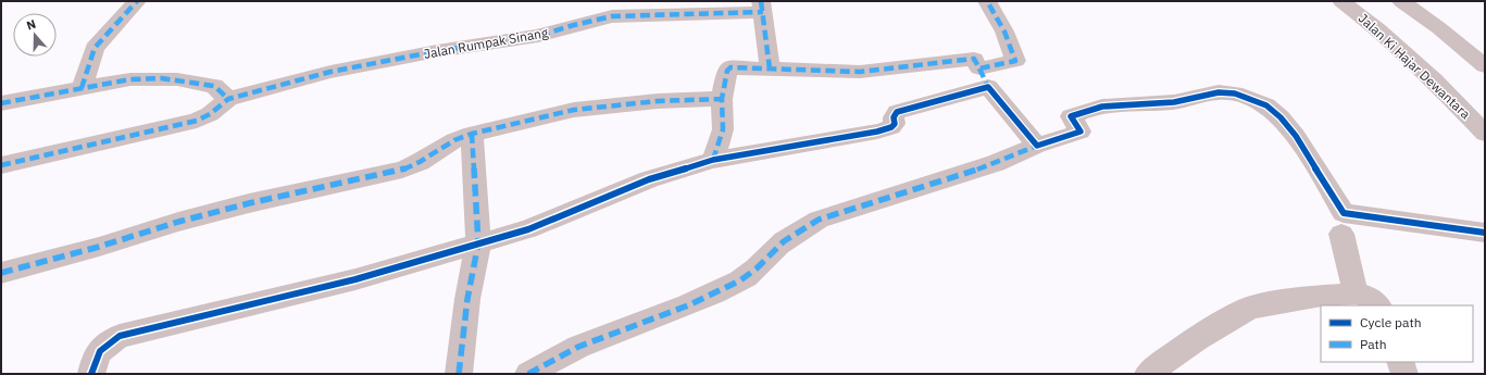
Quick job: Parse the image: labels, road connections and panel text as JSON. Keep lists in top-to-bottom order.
{
  "streets": {
    "street": ["Jalan Rumpak Sinang", "Jalan Ki Hajar Dewantara"]
  },
  "legend": ["Cycle path", "Path"],
  "north": "top"
}
